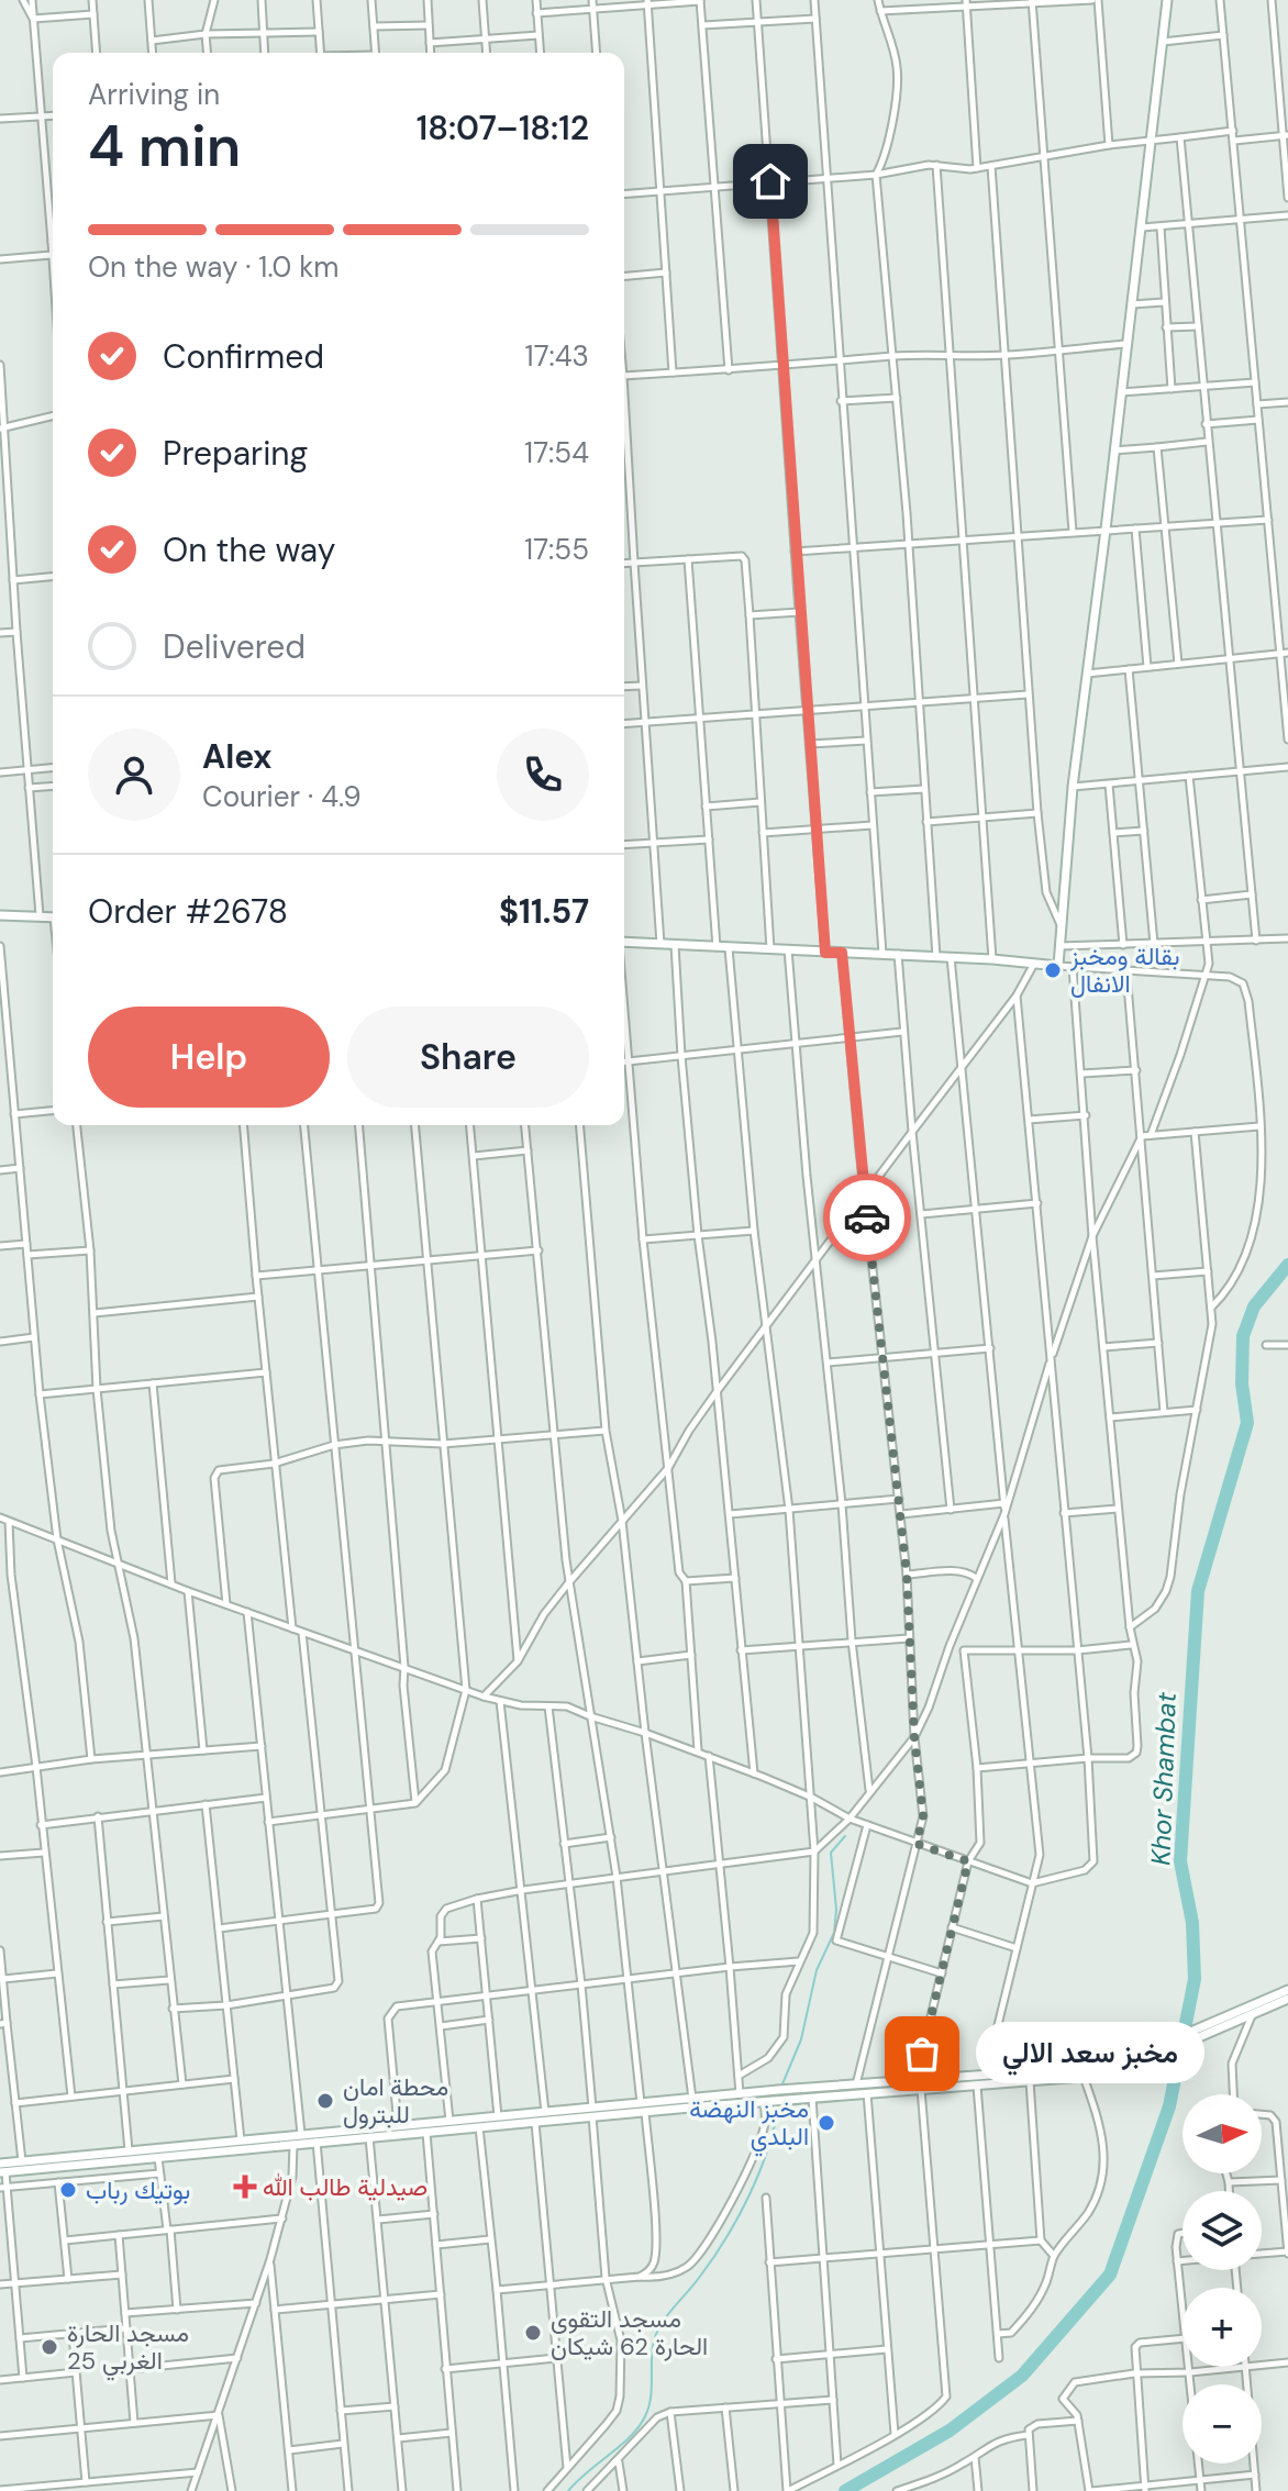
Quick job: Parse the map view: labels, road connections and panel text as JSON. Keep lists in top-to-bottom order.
{
  "water": ["Khor Shambat"],
  "places": {
    "other": [
      "بقالة ومخبز الانفال",
      "مخبز سعد الالي",
      "محطة امان للبترول",
      "مخبز النهضة البلدي",
      "بوتيك رباب",
      "مسجد التقوى الحارة 62 شيكان",
      "مسجد الحارة 25 الغربي"
    ],
    "health": ["صيدلية طالب الله"]
  },
  "north": "right",
  "page": {
    "heading": ["4 min", "Arriving in", "18:07–18:12"],
    "panel": [
      "Alex",
      "Courier · 4.9",
      "Order #2678",
      "$11.57"
    ],
    "bar": "On the way · 1.0 km",
    "list": [
      ["Confirmed", "17:43"],
      ["Preparing", "17:54"],
      ["On the way", "17:55"],
      "Delivered"
    ],
    "buttons": ["Help", "Share"],
    "bubble": "مخبز سعد الالي",
    "map_buttons": ["+", "−"]
  }
}
